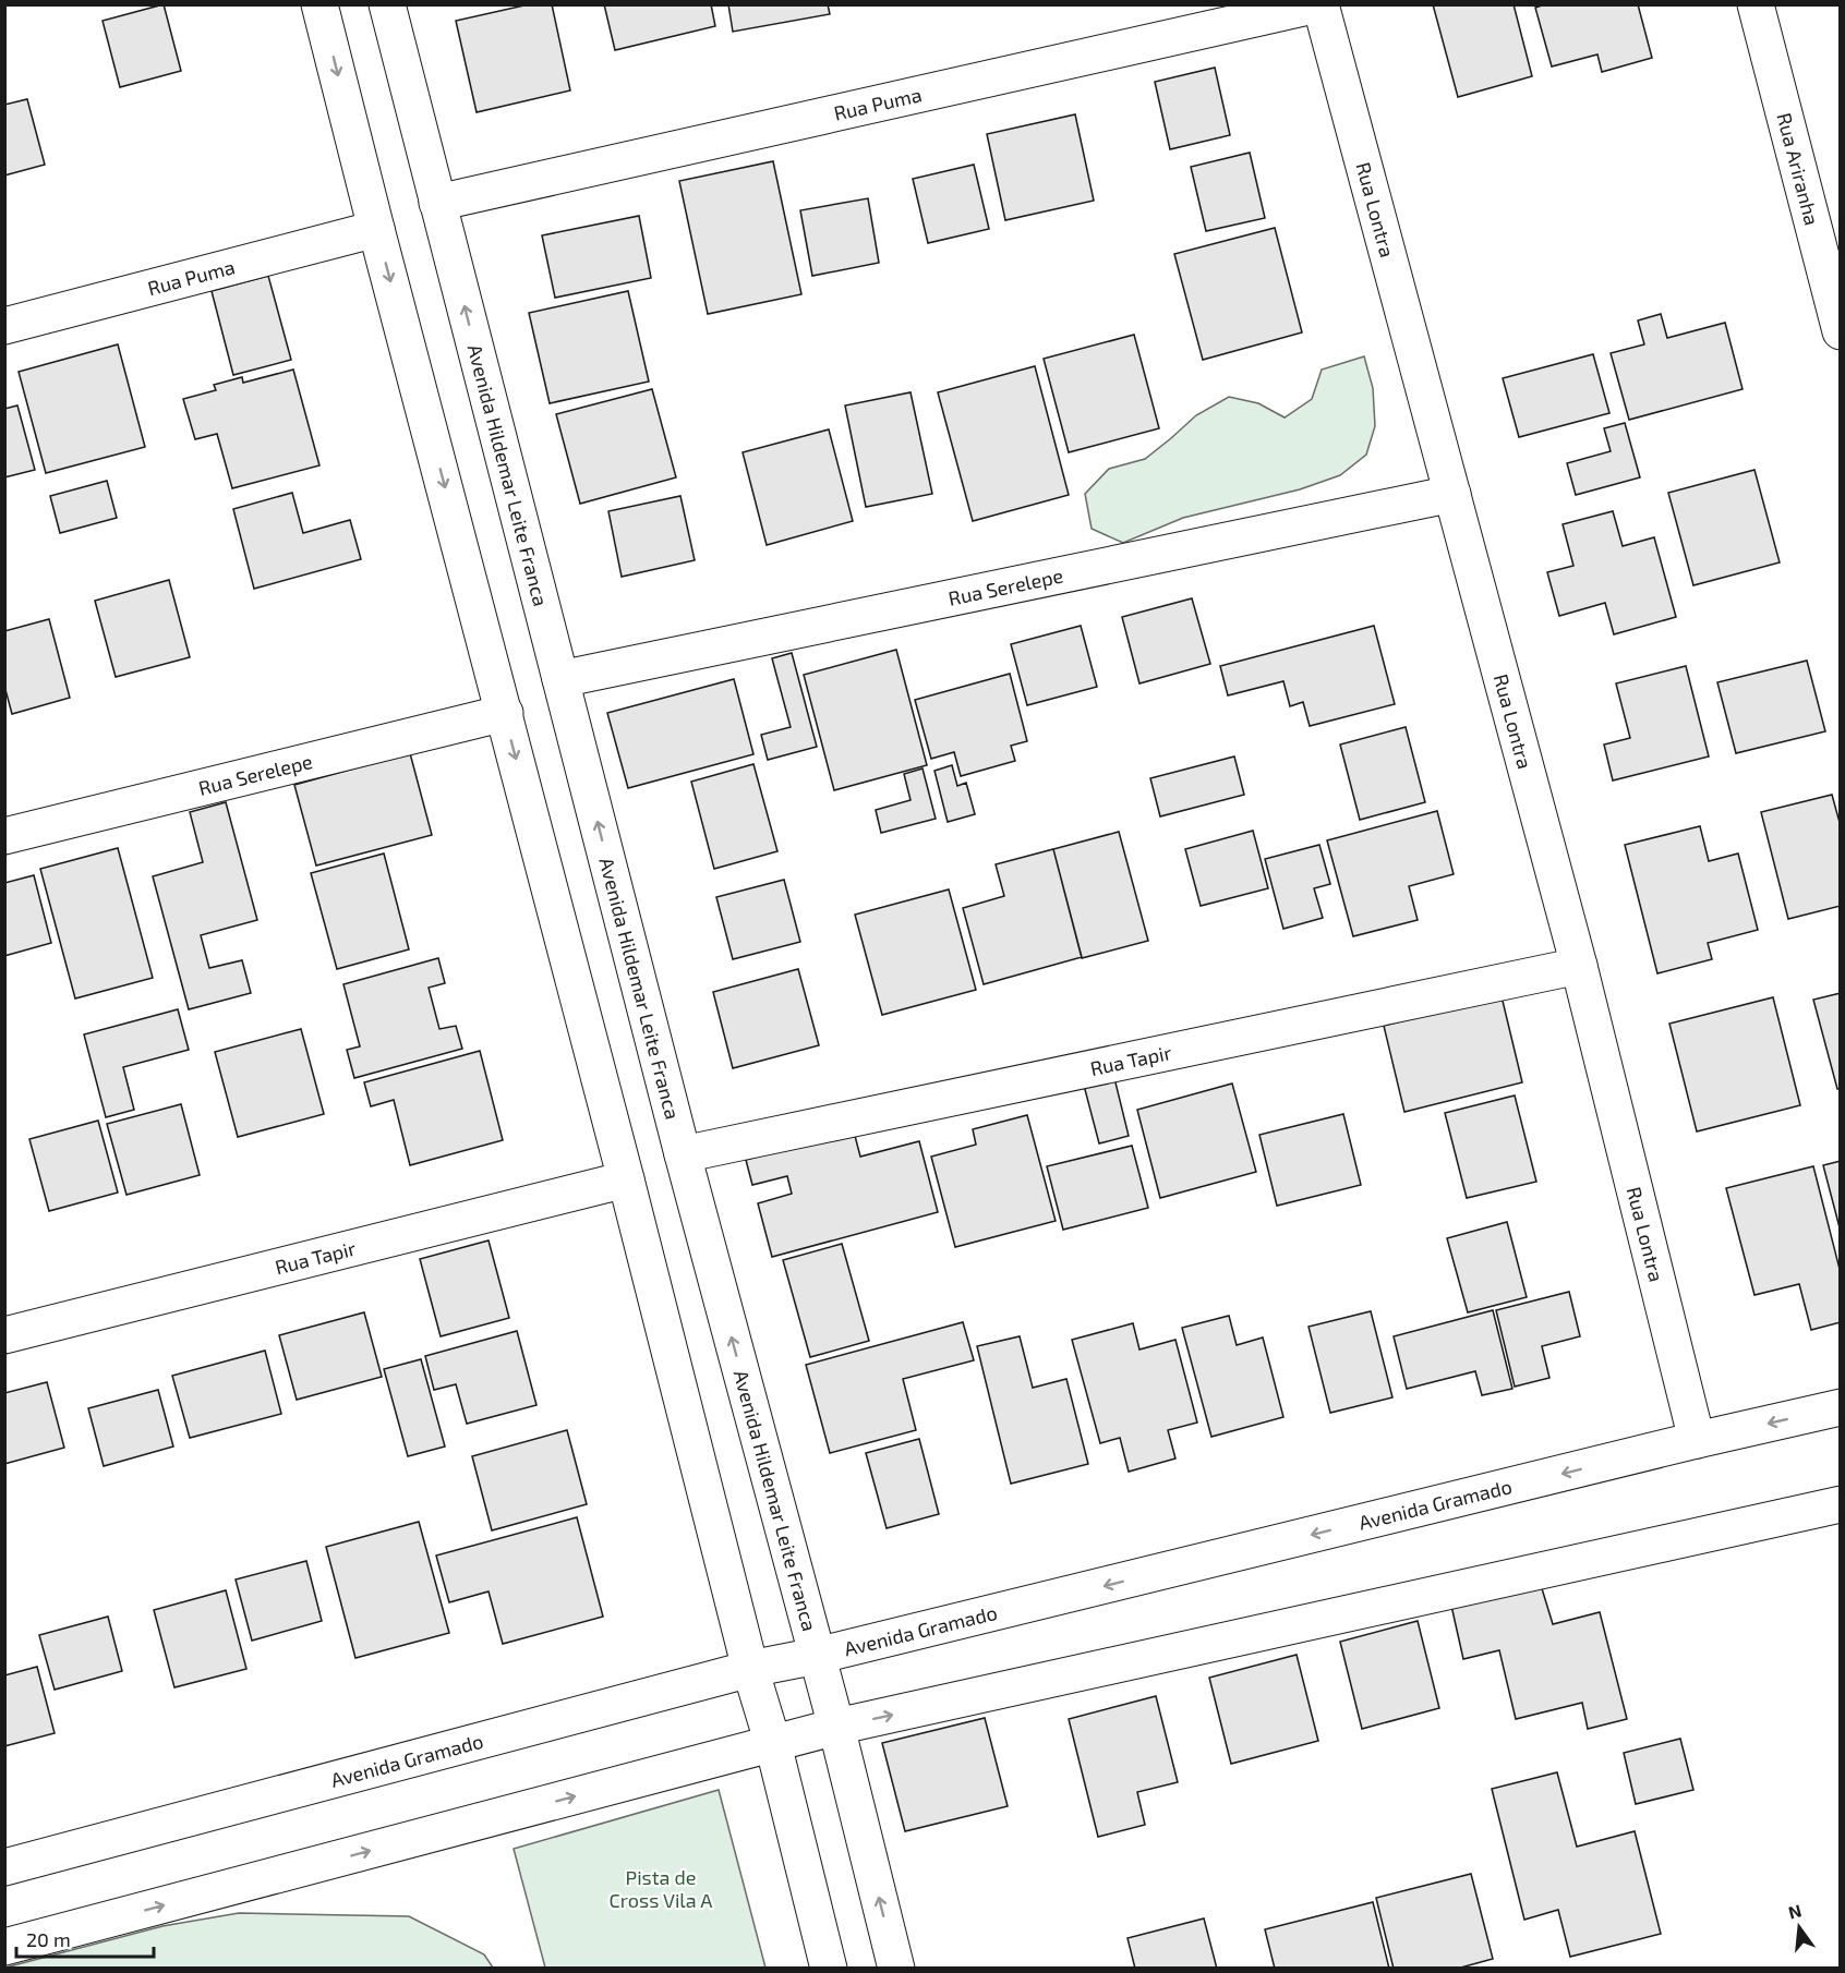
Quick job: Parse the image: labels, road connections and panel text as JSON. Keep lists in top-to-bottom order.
{
  "streets": {
    "street": [
      "Rua Puma",
      "Rua Ariranha",
      "Rua Lontra",
      "Avenida Hildemar Leite Franca",
      "Rua Serelepe",
      "Rua Tapir",
      "Avenida Gramado"
    ]
  },
  "crossings": [
    ["Rua Puma", "Rua Lontra"],
    ["Rua Puma", "Avenida Hildemar Leite Franca"],
    ["Rua Lontra", "Rua Serelepe"],
    ["Rua Lontra", "Rua Tapir"],
    ["Rua Lontra", "Avenida Gramado"],
    ["Avenida Hildemar Leite Franca", "Rua Serelepe"],
    ["Avenida Hildemar Leite Franca", "Rua Tapir"],
    ["Avenida Hildemar Leite Franca", "Avenida Gramado"]
  ],
  "parks": ["Pista de Cross Vila A"],
  "scale_bar": "20 m",
  "north": "top"
}
